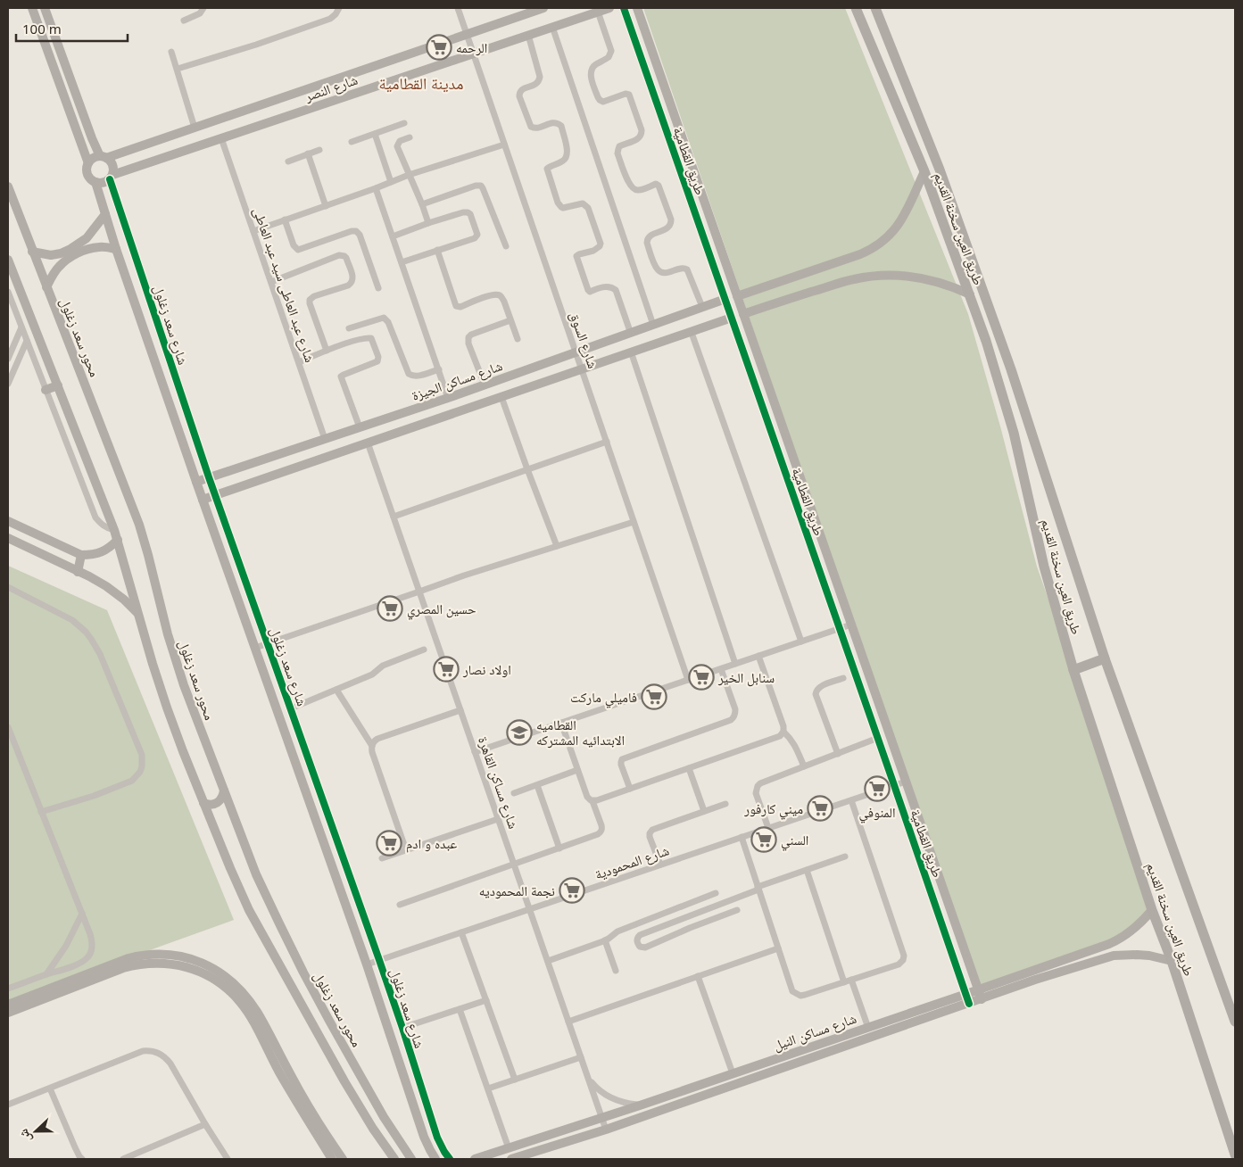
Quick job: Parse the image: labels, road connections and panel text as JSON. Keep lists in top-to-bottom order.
{
  "streets": {
    "main road": ["طريق العين سخنة القديم"],
    "street": [
      "شارع النصر",
      "طريق القطامية",
      "شارع عبد العاطى سيد عبد العاطى",
      "شارع سعد زغلول",
      "محور سعد زغلول",
      "شارع السوق",
      "شارع مساكن الجيزة",
      "شارع مساكن القاهرة",
      "شارع المحمودية",
      "شارع مساكن النيل"
    ]
  },
  "crossings": [
    ["شارع النصر", "شارع عبد العاطى سيد عبد العاطى"],
    ["شارع النصر", "شارع سعد زغلول"],
    ["شارع النصر", "شارع السوق"],
    ["طريق القطامية", "شارع مساكن الجيزة"],
    ["طريق القطامية", "شارع المحمودية"],
    ["طريق القطامية", "شارع مساكن النيل"],
    ["طريق العين سخنة القديم", "شارع مساكن النيل"],
    ["شارع عبد العاطى سيد عبد العاطى", "شارع مساكن الجيزة"],
    ["شارع سعد زغلول", "شارع مساكن الجيزة"],
    ["شارع سعد زغلول", "شارع المحمودية"],
    ["شارع السوق", "شارع مساكن الجيزة"],
    ["شارع مساكن القاهرة", "شارع المحمودية"],
    ["شارع مساكن القاهرة", "شارع مساكن النيل"]
  ],
  "districts": ["مدينة القطامية"],
  "places": {
    "supermarket": [
      "الرحمه",
      "حسين المصري",
      "اولاد نصار",
      "سنابل الخير",
      "فاميلي ماركت",
      "المنوفي",
      "ميني كارفور",
      "السني",
      "عبده و ادم",
      "نجمة المحموديه"
    ],
    "school or university": ["القطاميه الابتدائيه المشتركه"]
  },
  "scale_bar": "100 m",
  "north": "left"
}
